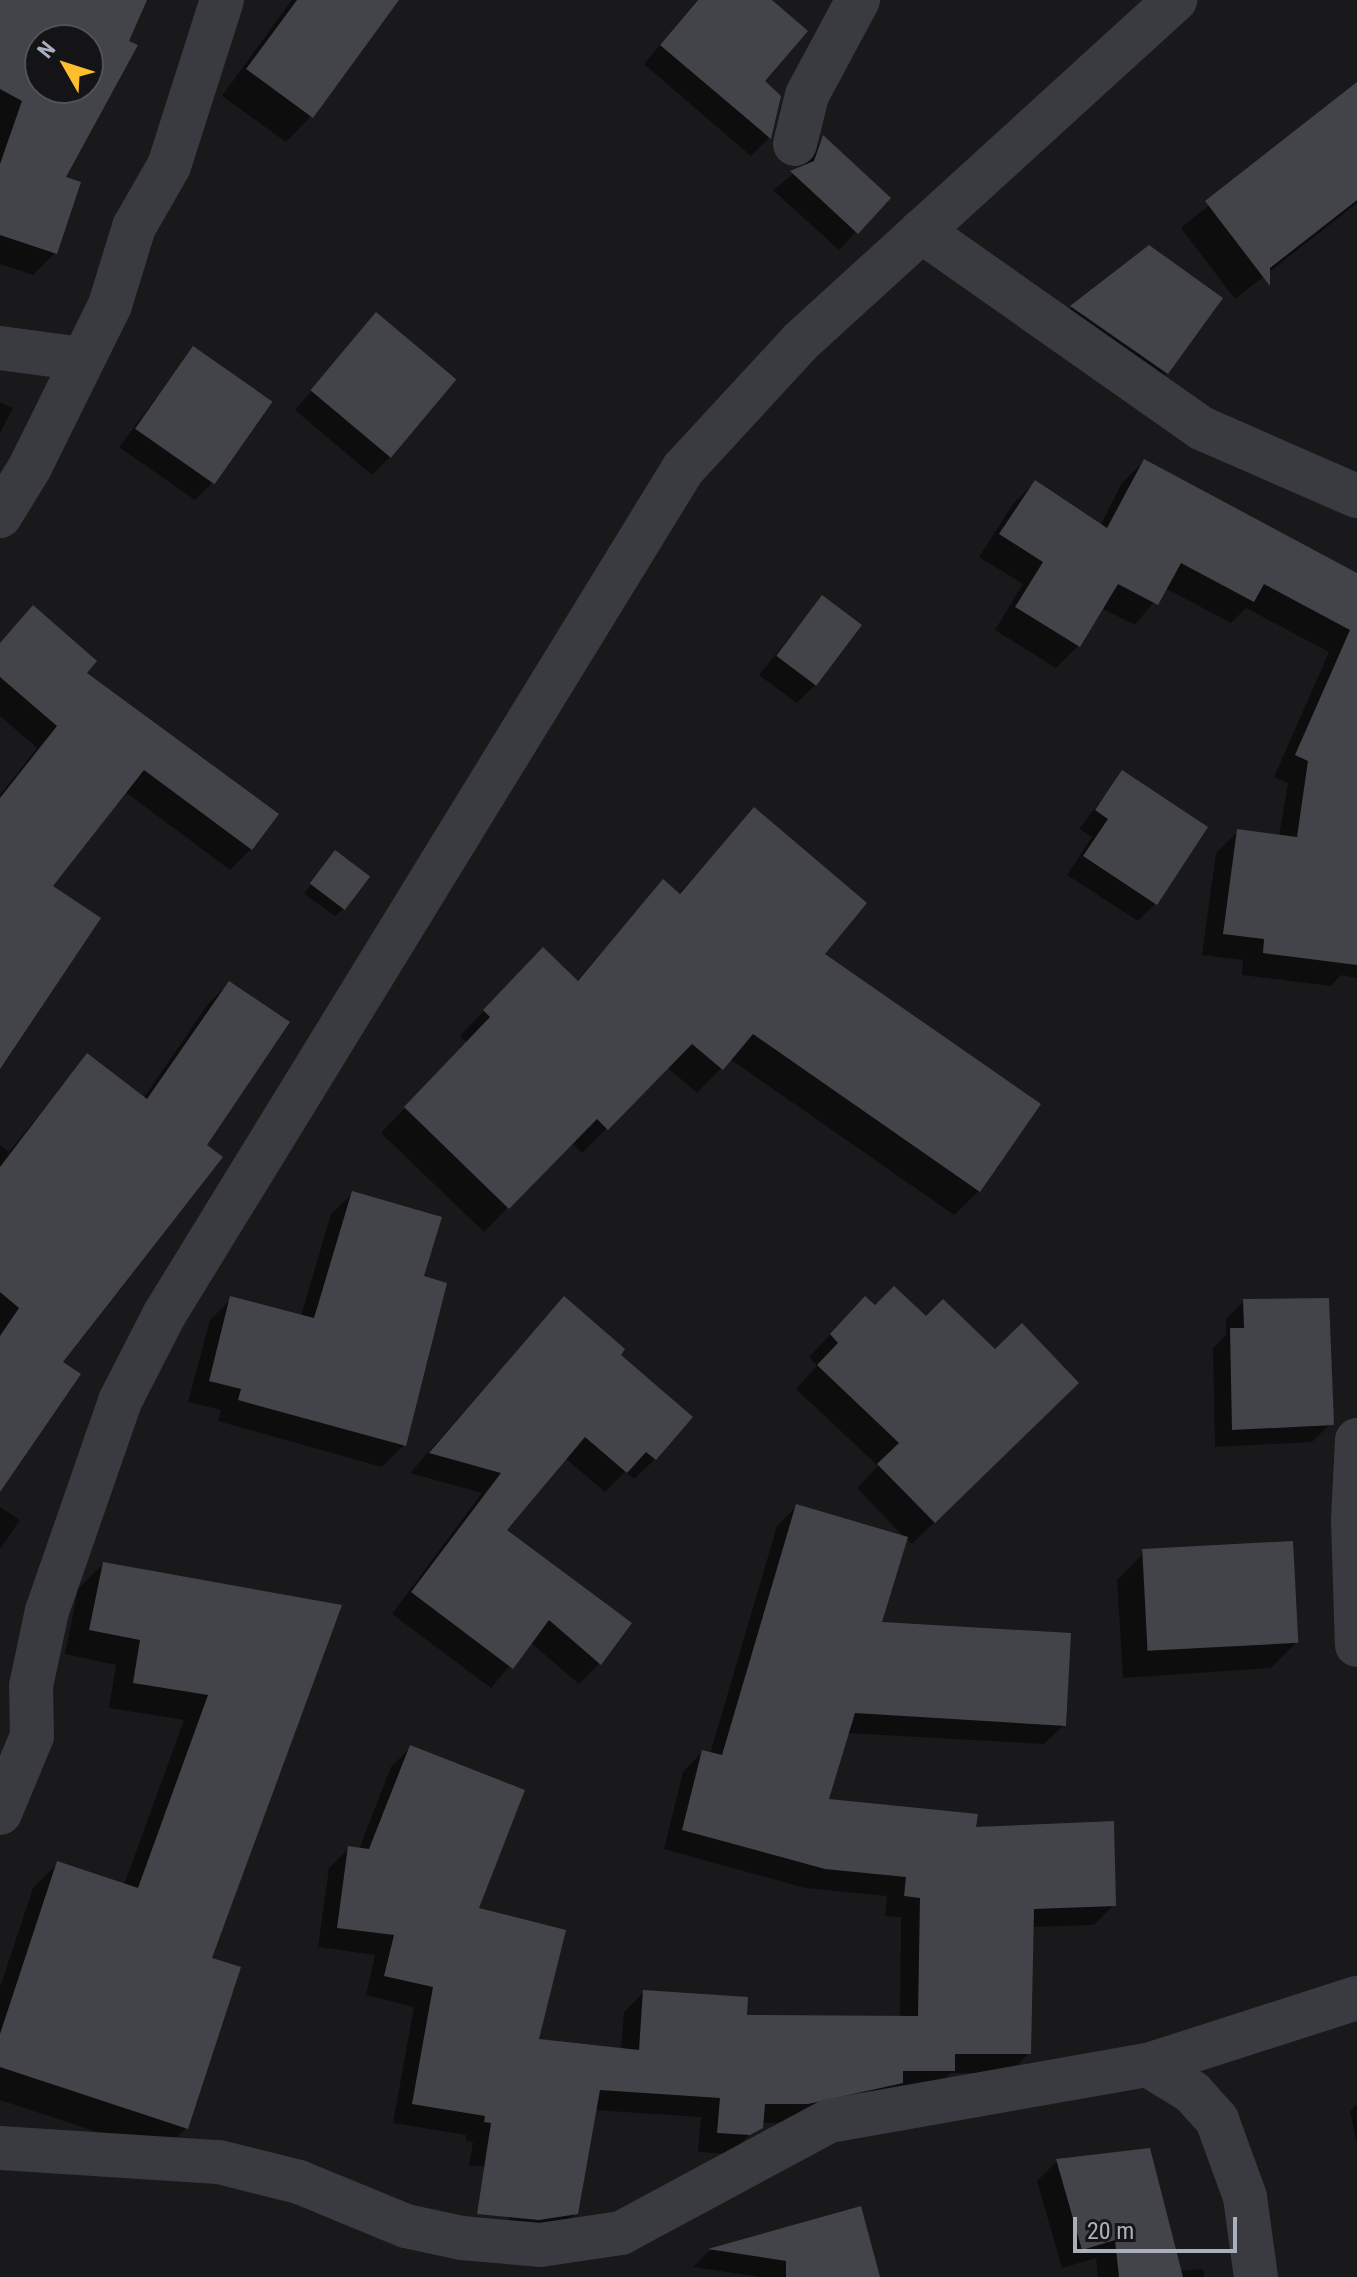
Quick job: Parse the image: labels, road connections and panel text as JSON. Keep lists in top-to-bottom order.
{
  "scale_bar": "20 m",
  "north": "top left"
}
